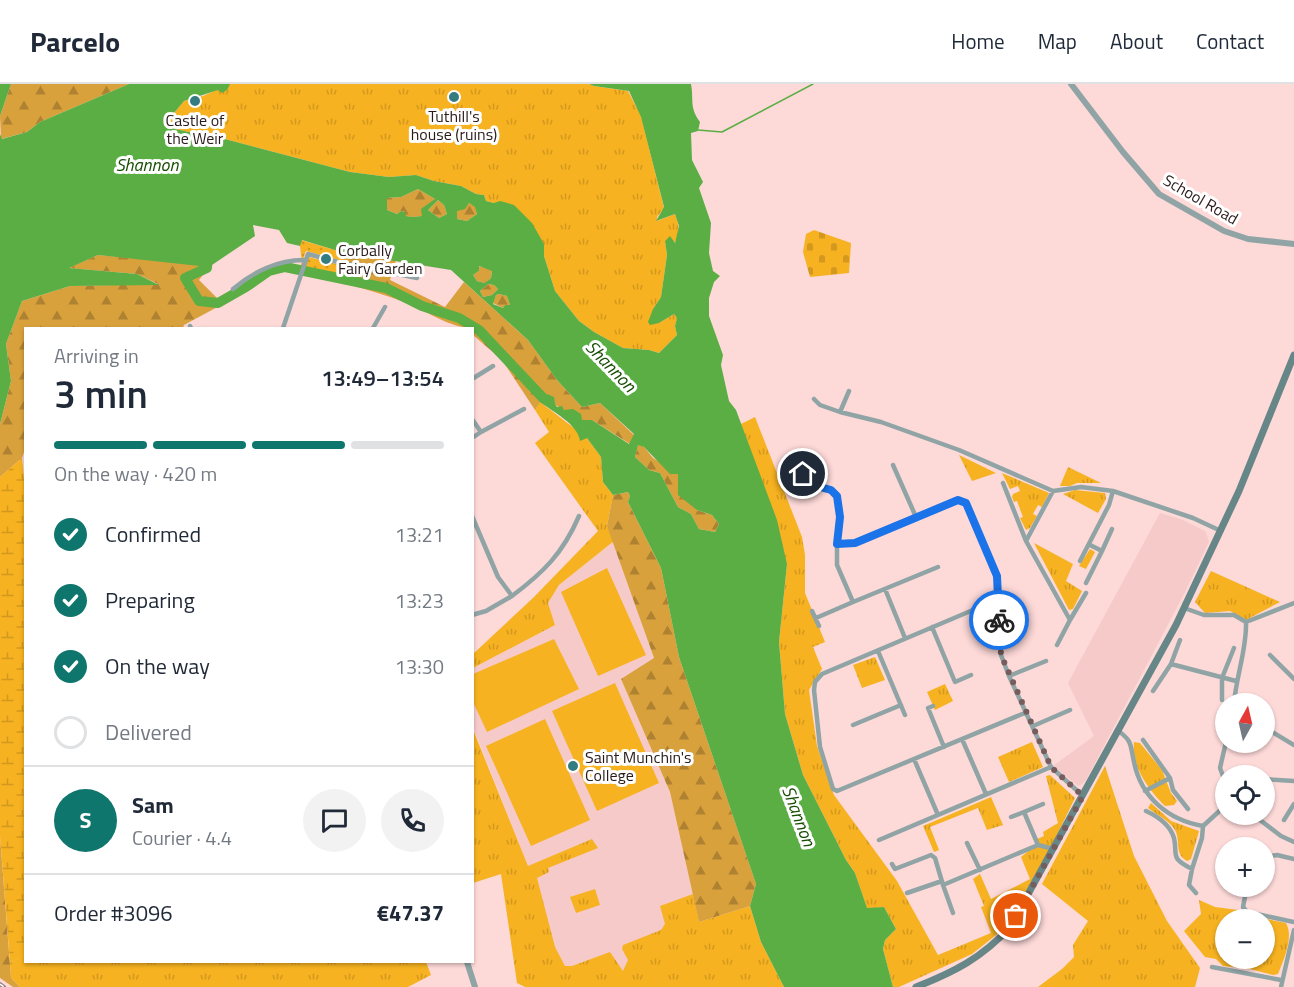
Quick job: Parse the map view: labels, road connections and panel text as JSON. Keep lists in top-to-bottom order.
{
  "streets": {
    "street": ["School Road"]
  },
  "water": ["Shannon"],
  "places": [
    "Tuthill's house (ruins)",
    "Castle of the Weir",
    "Corbally Fairy Garden",
    "Saint Munchin's College"
  ],
  "north": "top",
  "page": {
    "header": "Parcelo",
    "nav": [
      "Home",
      "Map",
      "About",
      "Contact"
    ],
    "heading": ["3 min", "Arriving in", "13:49–13:54"],
    "panel": [
      "Sam",
      "Courier · 4.4",
      "Order #3096",
      "€47.37"
    ],
    "bar": "On the way · 420 m",
    "list": [
      ["Confirmed", "13:21"],
      ["Preparing", "13:23"],
      ["On the way", "13:30"],
      "Delivered"
    ],
    "map_buttons": ["+", "−"],
    "round": "S"
  }
}
